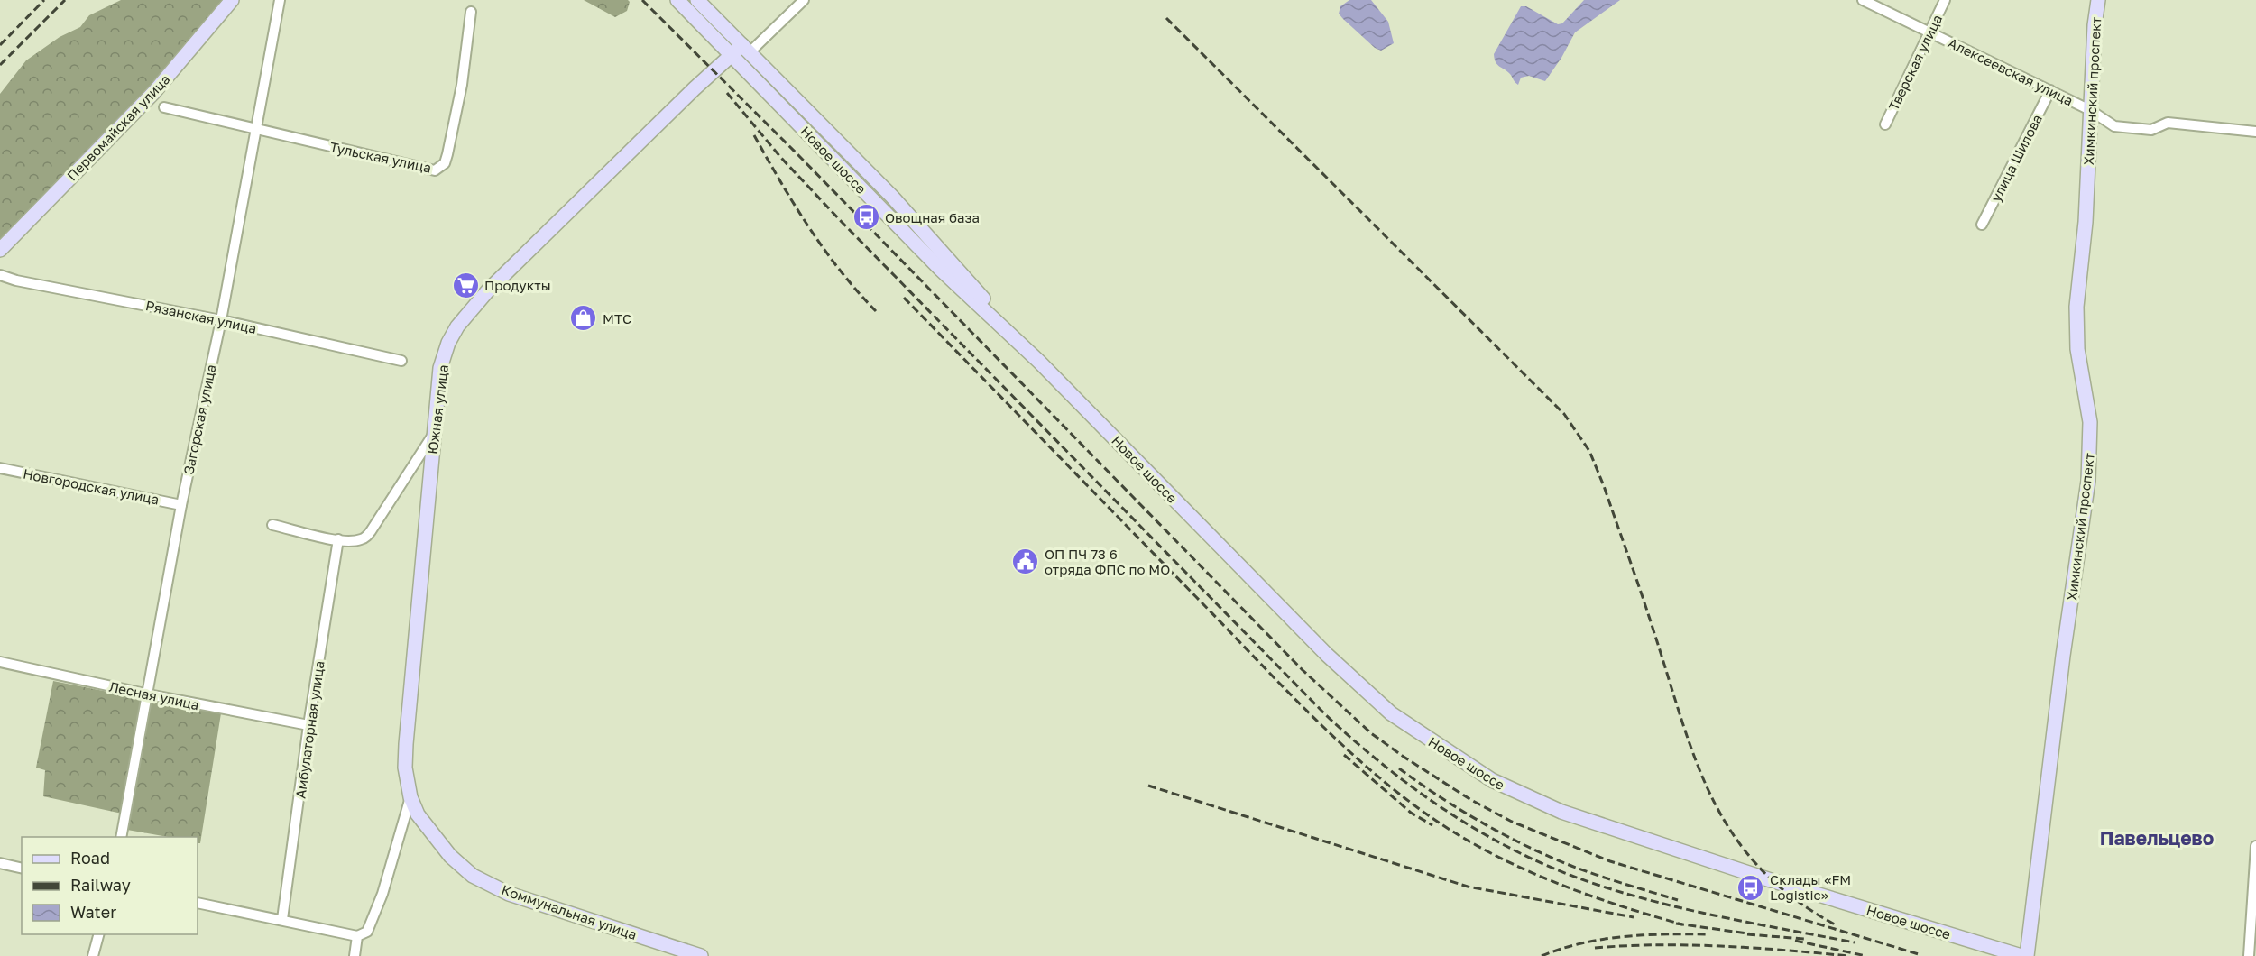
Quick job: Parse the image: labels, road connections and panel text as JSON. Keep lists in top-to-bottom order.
{
  "streets": {
    "street": [
      "Тверская улица",
      "Алексеевская улица",
      "Химкинский проспект",
      "Первомайская улица",
      "Тульская улица",
      "улица Шилова",
      "Новое шоссе",
      "Рязанская улица",
      "Южная улица",
      "Загорская улица",
      "Новгородская улица",
      "Лесная улица",
      "Амбулаторная улица",
      "Коммунальная улица"
    ]
  },
  "crossings": [
    ["Тверская улица", "Алексеевская улица"],
    ["Алексеевская улица", "Химкинский проспект"],
    ["Алексеевская улица", "улица Шилова"],
    ["Тульская улица", "Загорская улица"],
    ["Новое шоссе", "Южная улица"],
    ["Рязанская улица", "Загорская улица"],
    ["Южная улица", "Коммунальная улица"],
    ["Загорская улица", "Новгородская улица"],
    ["Загорская улица", "Лесная улица"],
    ["Лесная улица", "Амбулаторная улица"]
  ],
  "districts": ["Павельцево"],
  "places": {
    "bus stop": ["Овощная база", "Склады «FM Logistic»"],
    "supermarket": ["Продукты"],
    "shop": ["МТС"],
    "public building": ["ОП ПЧ 73 6 отряда ФПС по МО"]
  },
  "legend": ["Road", "Railway", "Water"]
}
